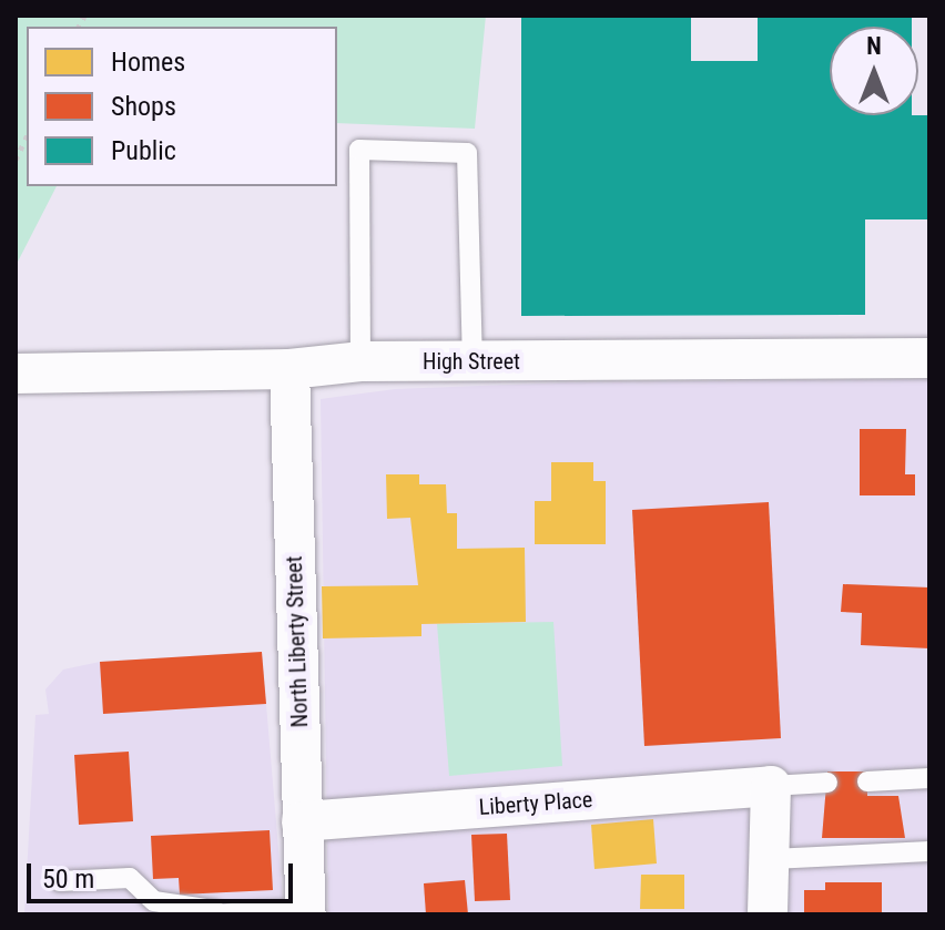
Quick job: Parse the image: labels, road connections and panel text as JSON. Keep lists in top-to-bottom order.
{
  "streets": {
    "street": ["High Street", "North Liberty Street", "Liberty Place"]
  },
  "crossings": [
    ["High Street", "North Liberty Street"],
    ["North Liberty Street", "Liberty Place"]
  ],
  "legend": ["Homes", "Shops", "Public"],
  "scale_bar": "50 m",
  "north": "top"
}
